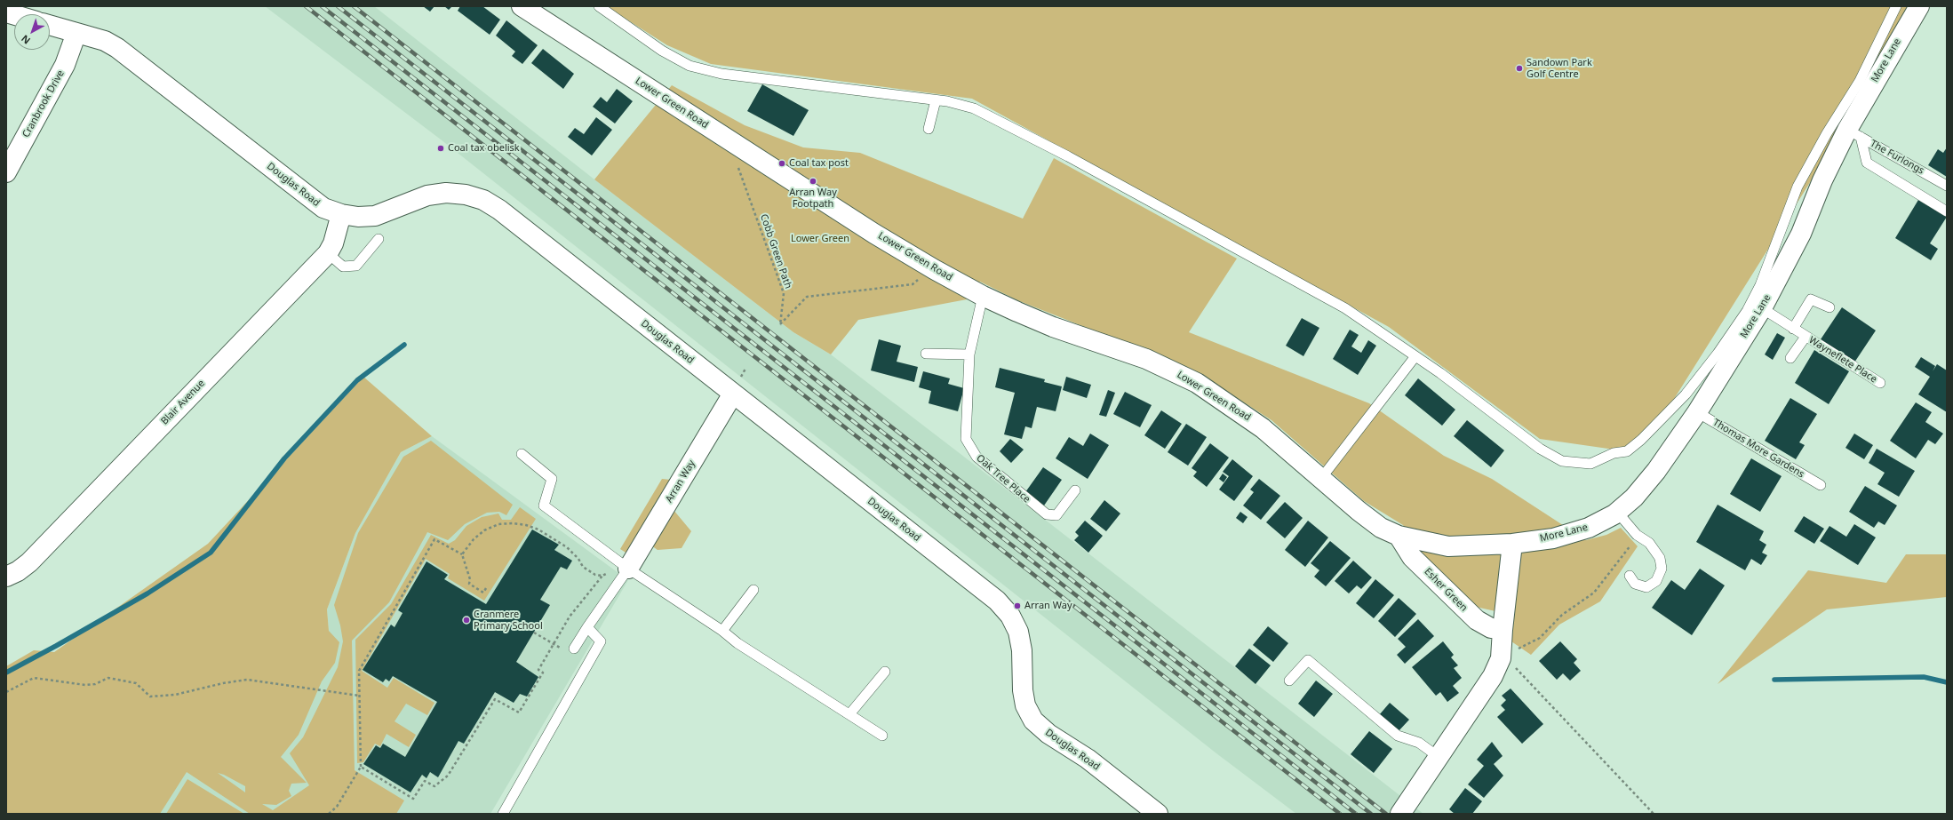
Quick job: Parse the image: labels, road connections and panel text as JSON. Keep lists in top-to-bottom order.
{
  "streets": {
    "street": [
      "More Lane",
      "Lower Green Road",
      "Cranbrook Drive",
      "Douglas Road",
      "Blair Avenue",
      "Arran Way",
      "Esher Green"
    ],
    "lane": [
      "The Furlongs",
      "Wayneflete Place",
      "Thomas More Gardens",
      "Oak Tree Place"
    ],
    "path": ["Cobb Green Path"]
  },
  "crossings": [
    ["More Lane", "Lower Green Road"],
    ["More Lane", "The Furlongs"],
    ["More Lane", "Wayneflete Place"],
    ["More Lane", "Thomas More Gardens"],
    ["More Lane", "Esher Green"],
    ["Lower Green Road", "Cobb Green Path"],
    ["Lower Green Road", "Oak Tree Place"],
    ["Cranbrook Drive", "Douglas Road"],
    ["Douglas Road", "Blair Avenue"],
    ["Douglas Road", "Arran Way"]
  ],
  "parks": ["Lower Green"],
  "places": [
    "Sandown Park Golf Centre",
    "Coal tax obelisk",
    "Coal tax post",
    "Arran Way Footpath",
    "Arran Way",
    "Cranmere Primary School"
  ],
  "north": "bottom left"
}
